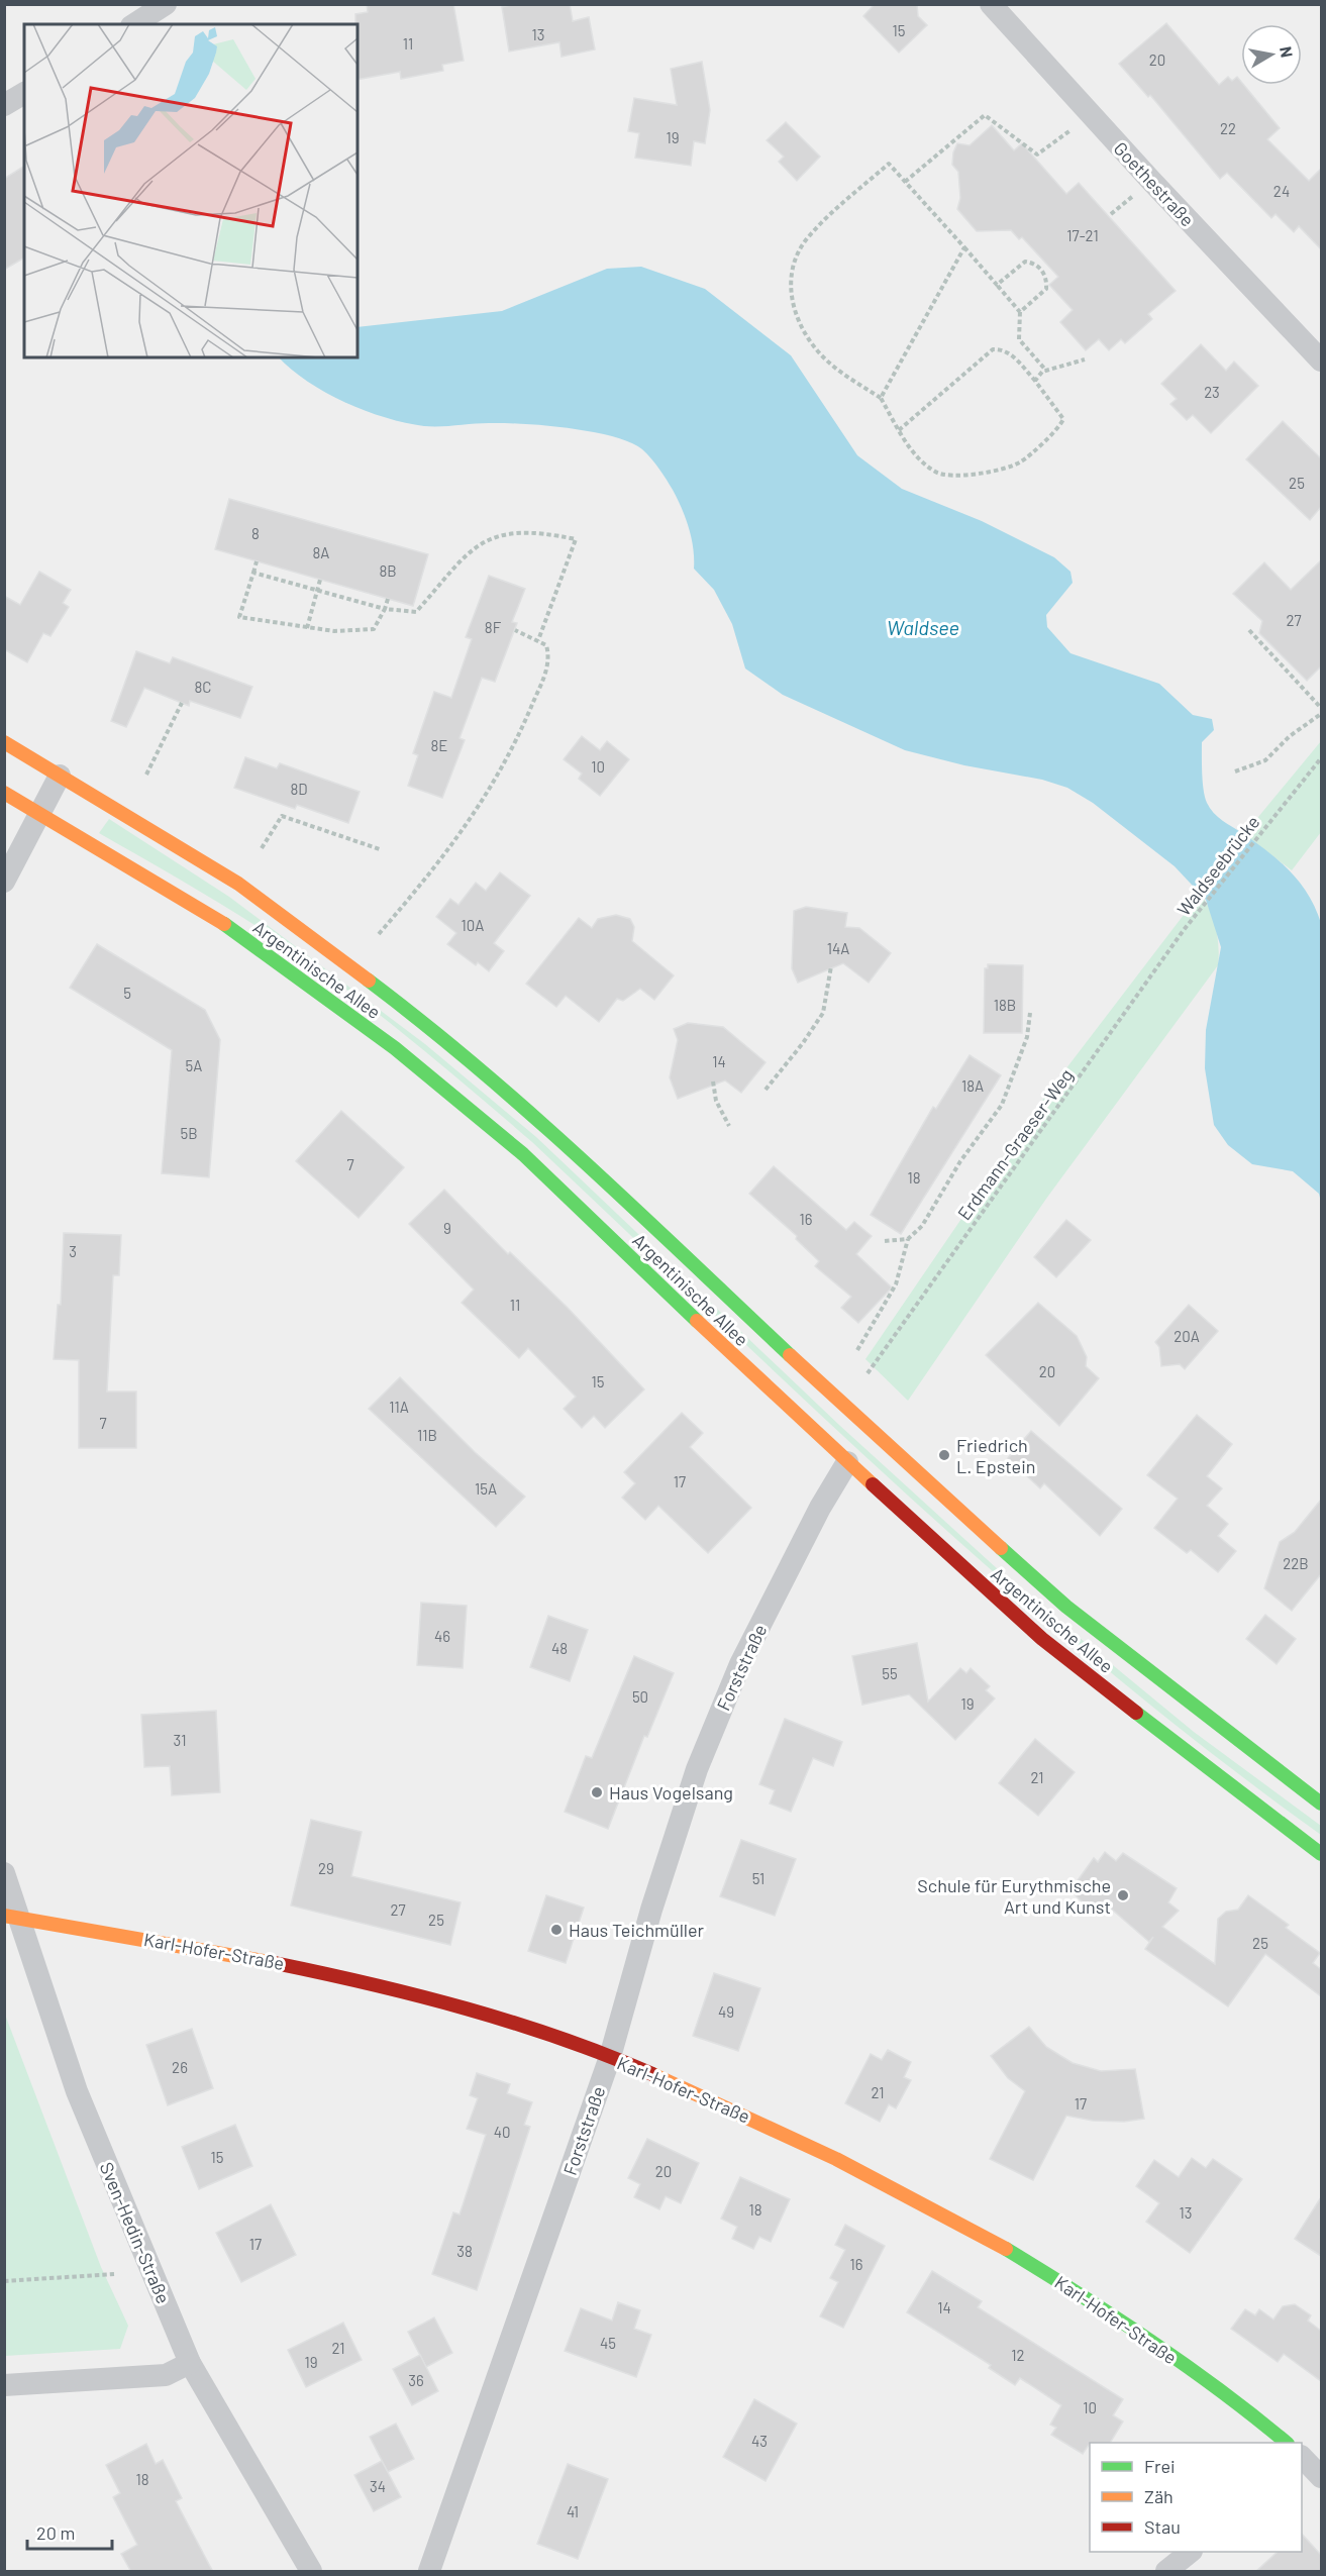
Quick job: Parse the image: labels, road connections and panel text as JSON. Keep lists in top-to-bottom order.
{
  "streets": {
    "main road": ["Argentinische Allee", "Karl-Hofer-Straße"],
    "street": ["Goethestraße", "Forststraße", "Sven-Hedin-Straße"],
    "path": ["Waldseebrücke", "Erdmann-Graeser-Weg"]
  },
  "crossings": [
    ["Waldseebrücke", "Erdmann-Graeser-Weg"],
    ["Argentinische Allee", "Forststraße"],
    ["Forststraße", "Karl-Hofer-Straße"],
    ["Karl-Hofer-Straße", "Sven-Hedin-Straße"]
  ],
  "water": ["Waldsee"],
  "places": [
    "Friedrich L. Epstein",
    "Haus Vogelsang",
    "Schule für Eurythmische Art und Kunst",
    "Haus Teichmüller"
  ],
  "house_numbers": [
    "15",
    "13",
    "11",
    "20",
    "22",
    "19",
    "24",
    "17-21",
    "23",
    "25",
    "8",
    "8A",
    "8B",
    "27",
    "8F",
    "8C",
    "8E",
    "10",
    "8D",
    "10A",
    "14A",
    "5",
    "18B",
    "14",
    "5A",
    "18A",
    "5B",
    "7",
    "18",
    "16",
    "9",
    "3",
    "11",
    "20A",
    "20",
    "15",
    "11A",
    "7",
    "11B",
    "17",
    "15A",
    "22B",
    "46",
    "48",
    "55",
    "50",
    "19",
    "31",
    "21",
    "29",
    "51",
    "27",
    "25",
    "25",
    "49",
    "26",
    "21",
    "17",
    "40",
    "15",
    "20",
    "18",
    "13",
    "17",
    "38",
    "16",
    "14",
    "45",
    "21",
    "12",
    "19",
    "36",
    "10",
    "43",
    "18",
    "34",
    "41"
  ],
  "legend": ["Frei", "Zäh", "Stau"],
  "scale_bar": "20 m",
  "north": "right"
}
